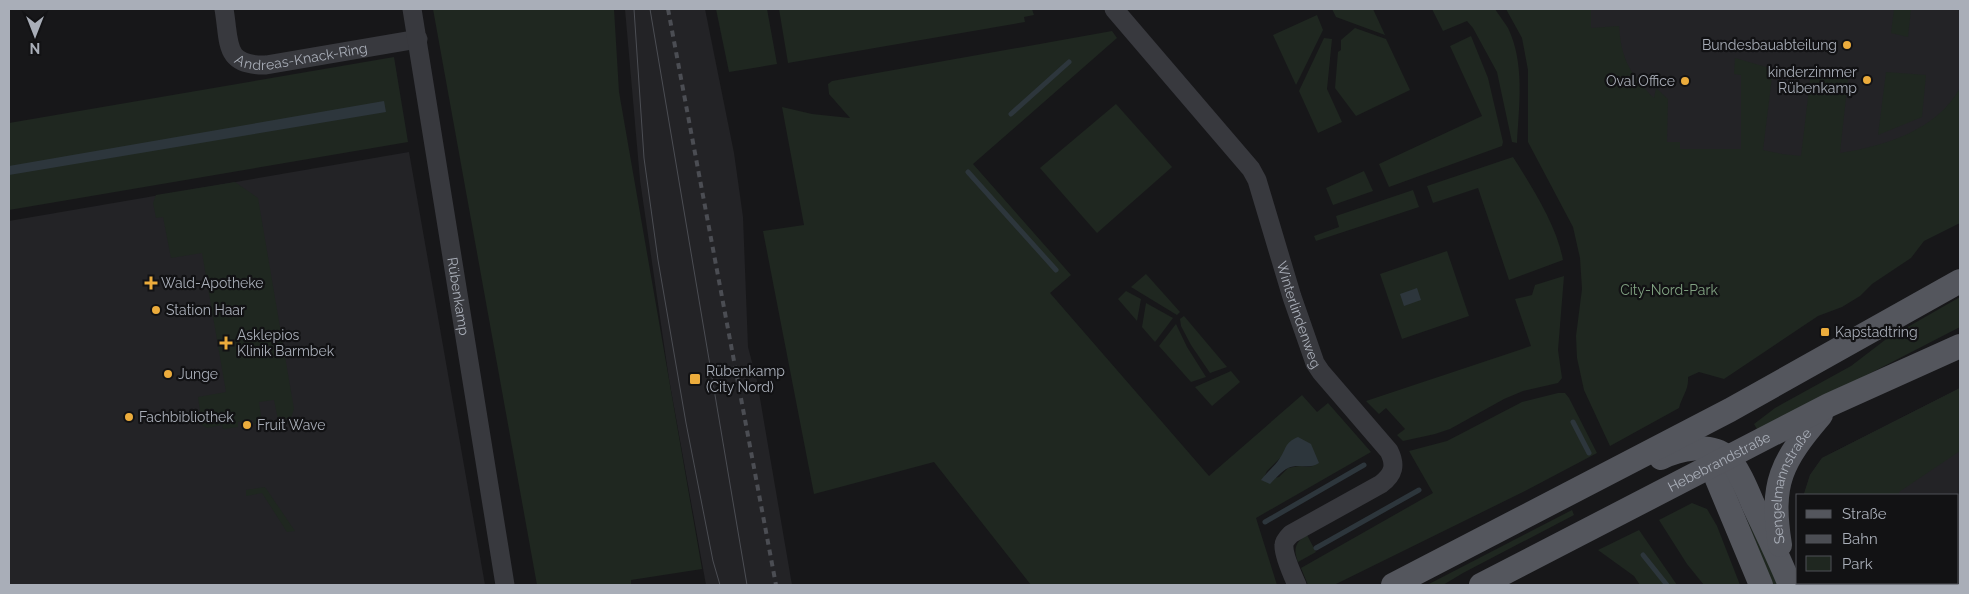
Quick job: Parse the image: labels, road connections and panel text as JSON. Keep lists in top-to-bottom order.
{
  "streets": {
    "main road": ["Hebebrandstraße", "Sengelmannstraße"],
    "street": ["Andreas-Knack-Ring", "Rübenkamp", "Winterlindenweg"]
  },
  "crossings": [
    ["Andreas-Knack-Ring", "Rübenkamp"],
    ["Hebebrandstraße", "Sengelmannstraße"]
  ],
  "parks": ["City-Nord-Park"],
  "places": {
    "other": [
      "Bundesbauabteilung",
      "kinderzimmer Rübenkamp",
      "Oval Office",
      "Station Haar",
      "Junge",
      "Fachbibliothek",
      "Fruit Wave"
    ],
    "health": ["Wald-Apotheke", "Asklepios Klinik Barmbek"],
    "transit": ["Kapstadtring", "Rübenkamp (City Nord)"]
  },
  "legend": ["Straße", "Bahn", "Park"],
  "north": "bottom"
}
